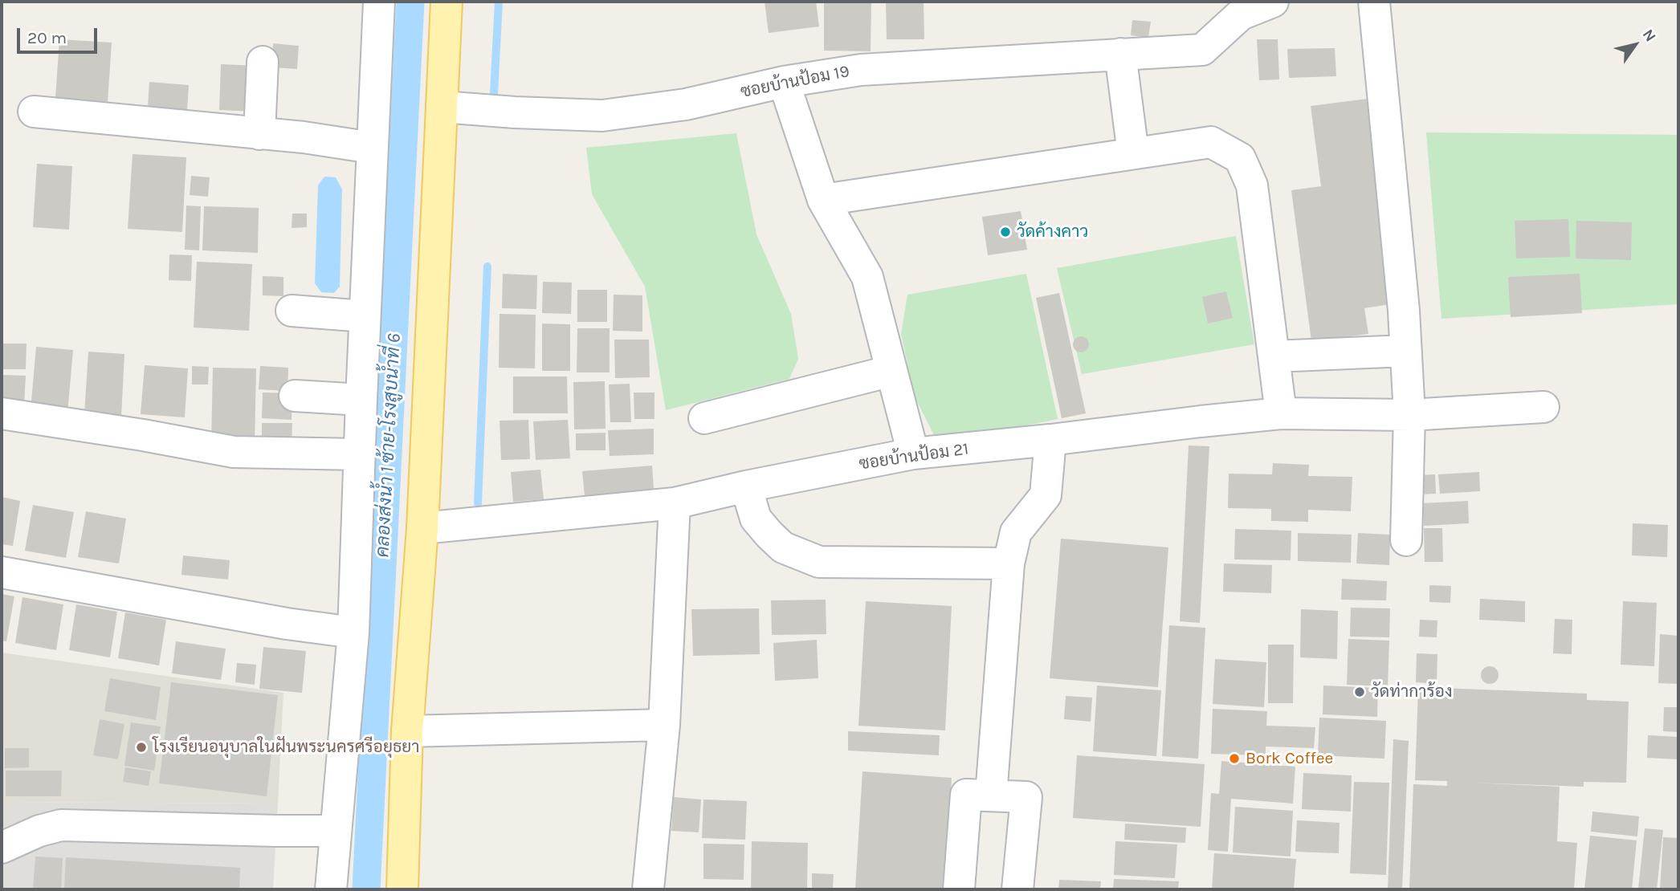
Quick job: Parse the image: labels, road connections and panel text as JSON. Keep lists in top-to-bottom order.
{
  "streets": {
    "street": ["ซอยบ้านป้อม 19", "ซอยบ้านป้อม 21"]
  },
  "water": ["คลองส่งน้ำ 1 ซ้าย-โรงสูบน้ำที่ 6"],
  "places": [
    "วัดค้างคาว",
    "วัดท่าการ้อง",
    "โรงเรียนอนุบาลในฝันพระนครศรีอยุธยา",
    "Bork Coffee"
  ],
  "scale_bar": "20 m",
  "north": "top right"
}
